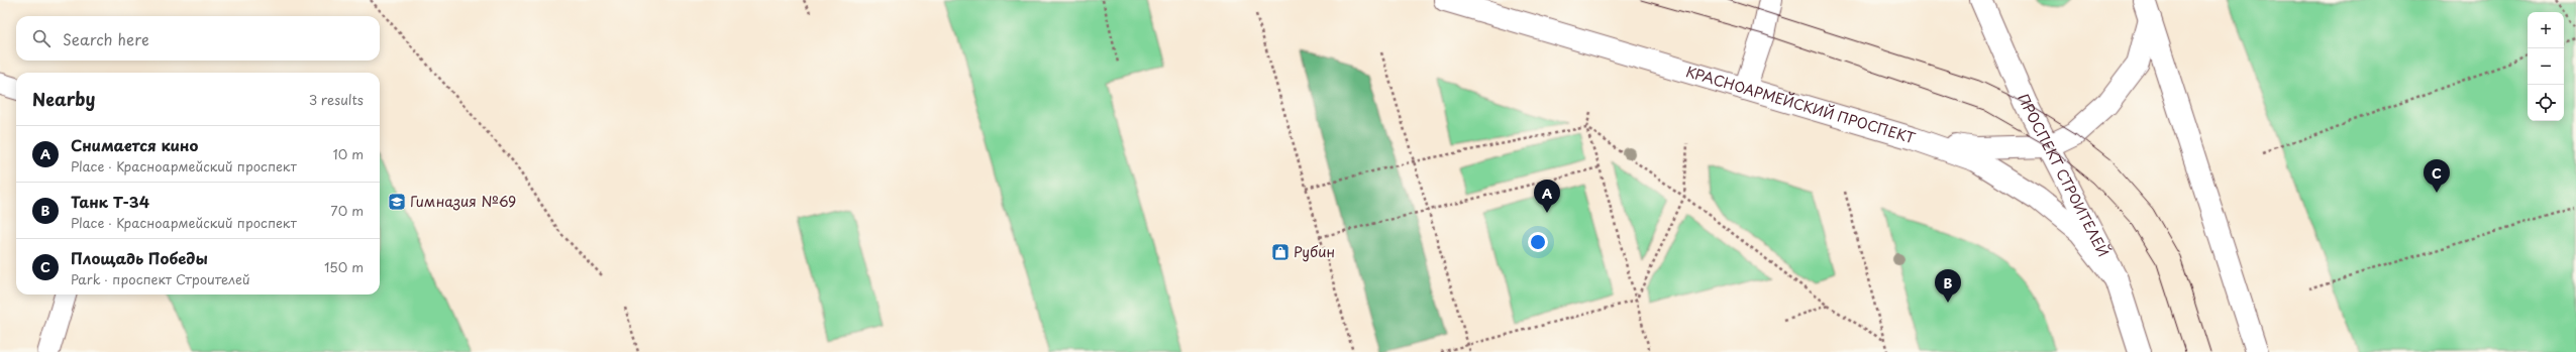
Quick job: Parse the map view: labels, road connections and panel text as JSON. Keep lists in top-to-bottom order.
{
  "streets": {
    "main road": ["КРАСНОАРМЕЙСКИЙ ПРОСПЕКТ", "ПРОСПЕКТ СТРОИТЕЛЕЙ"]
  },
  "crossings": [
    ["КРАСНОАРМЕЙСКИЙ ПРОСПЕКТ", "ПРОСПЕКТ СТРОИТЕЛЕЙ"]
  ],
  "places": {
    "school or university": ["Гимназия №69"],
    "shop": ["Рубин"]
  },
  "page": {
    "map_buttons": ["+", "−"],
    "search": "Search here",
    "heading": ["Nearby", "3 results"],
    "list": [
      {
        "mark": "A",
        "name": "Снимается кино",
        "note": "Place · Красноармейский проспект",
        "value": "10 m"
      },
      {
        "mark": "B",
        "name": "Танк Т-34",
        "note": "Place · Красноармейский проспект",
        "value": "70 m"
      },
      {
        "mark": "C",
        "name": "Площадь Победы",
        "note": "Park · проспект Строителей",
        "value": "150 m"
      }
    ],
    "pins": ["C", "A", "B"]
  }
}
